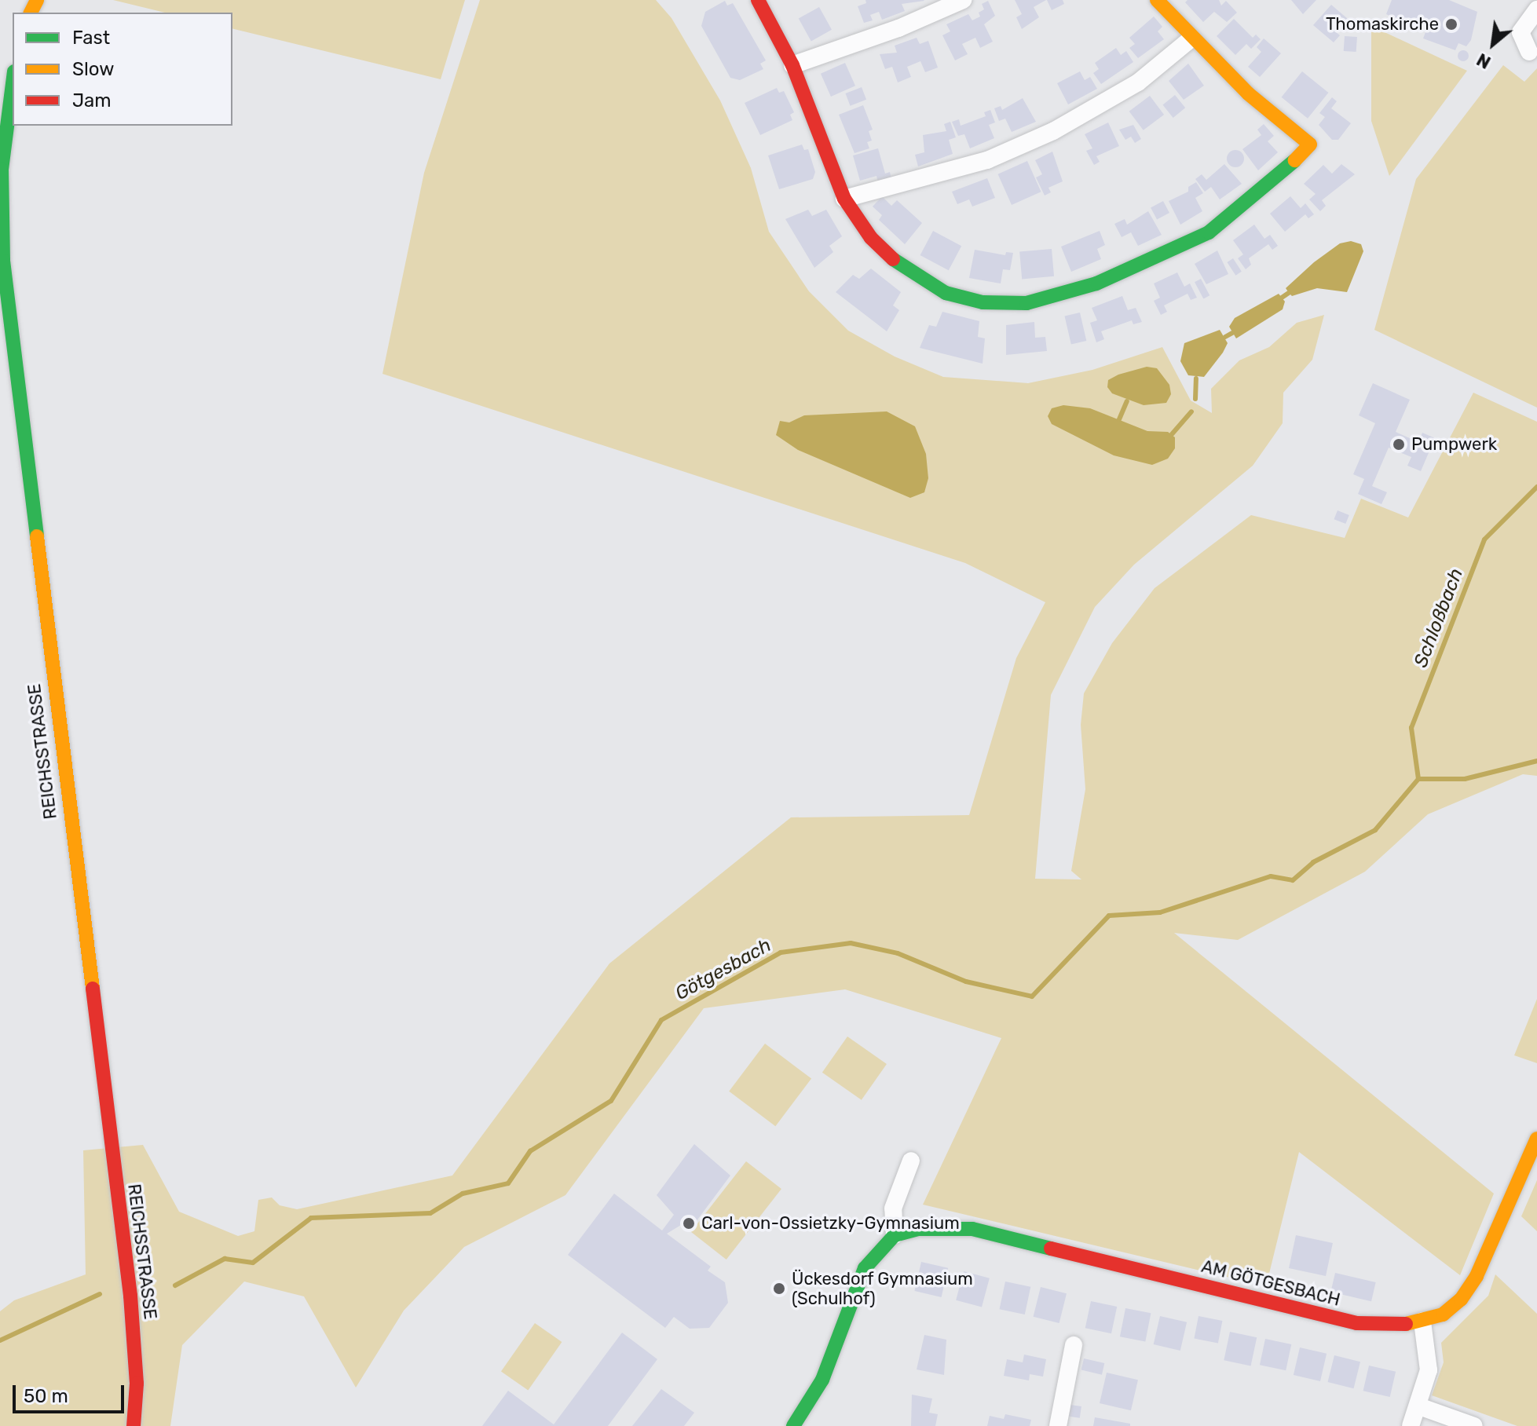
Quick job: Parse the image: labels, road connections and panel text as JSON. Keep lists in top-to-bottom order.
{
  "streets": {
    "street": ["REICHSSTRASSE", "AM GÖTGESBACH"]
  },
  "water": ["Schloßbach", "Götgesbach"],
  "places": [
    "Thomaskirche",
    "Pumpwerk",
    "Carl-von-Ossietzky-Gymnasium",
    "Ückesdorf Gymnasium (Schulhof)"
  ],
  "legend": ["Fast", "Slow", "Jam"],
  "scale_bar": "50 m",
  "north": "bottom left"
}
